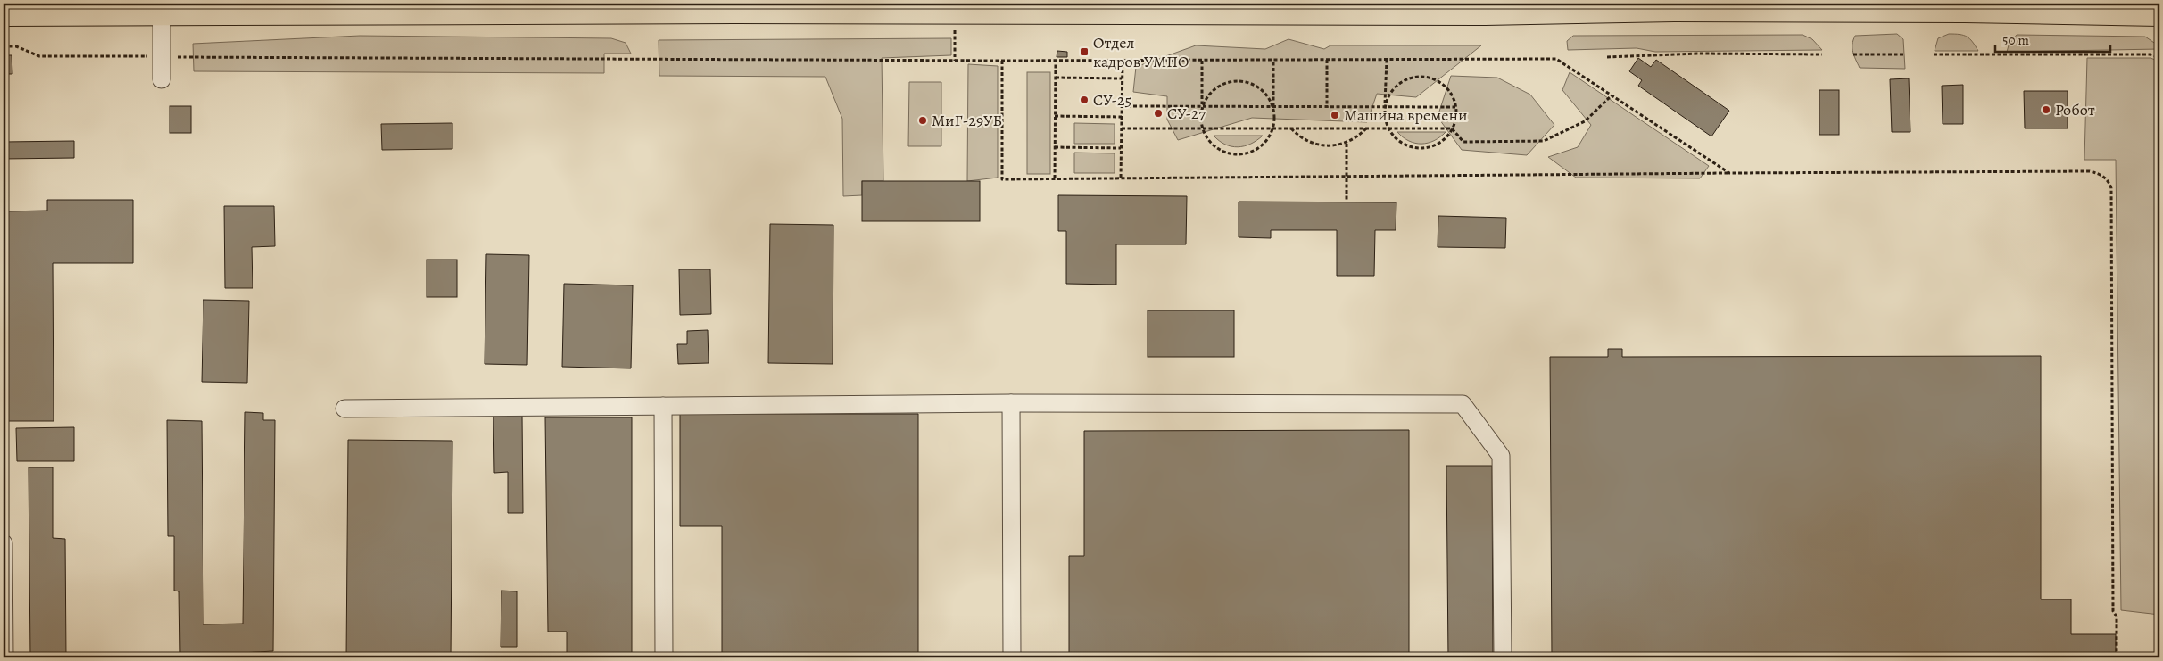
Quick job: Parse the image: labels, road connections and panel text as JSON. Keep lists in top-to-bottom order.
{
  "places": {
    "transit": ["Отдел кадров УМПО"],
    "other": [
      "СУ-25",
      "Робот",
      "СУ-27",
      "Машина времени",
      "МиГ-29УБ"
    ]
  },
  "scale_bar": "50 m"
}
